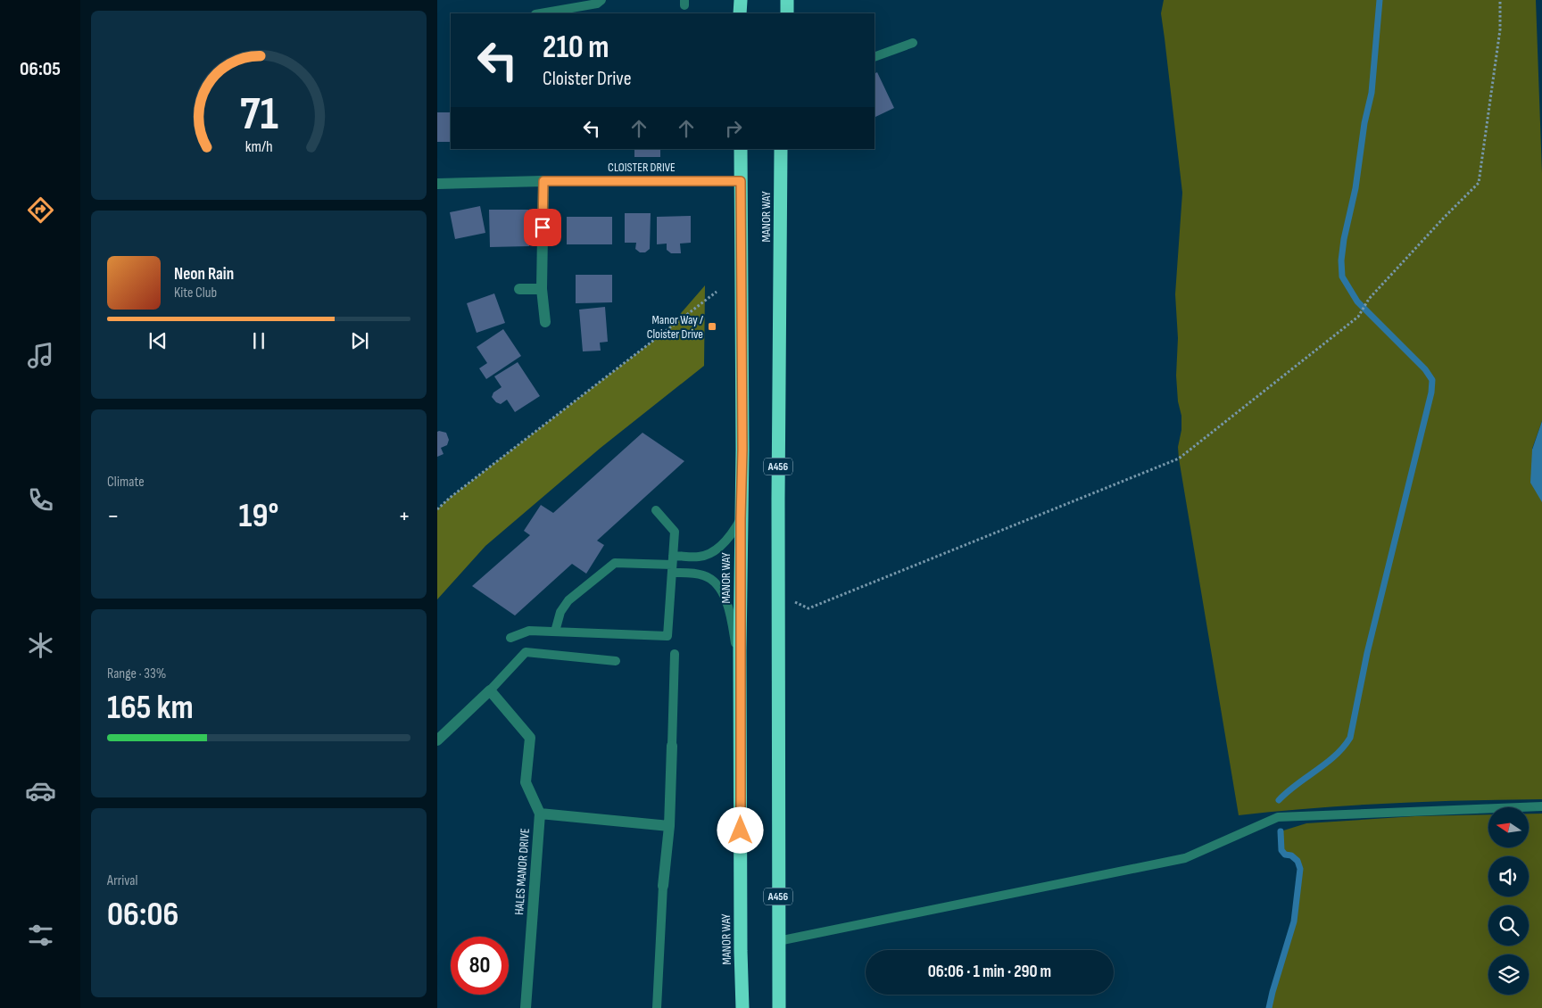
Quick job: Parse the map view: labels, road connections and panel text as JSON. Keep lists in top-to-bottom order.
{
  "streets": {
    "highway": ["MANOR WAY", "A456"],
    "street": ["CLOISTER DRIVE", "HALES MANOR DRIVE"]
  },
  "crossings": [
    ["CLOISTER DRIVE", "MANOR WAY"]
  ],
  "places": {
    "transit": ["Manor Way / Cloister Drive"]
  },
  "north": "left",
  "page": {
    "tabs": "06:05",
    "turn": ["210 m", "Cloister Drive"],
    "song": ["Neon Rain", "Kite Club"],
    "tile": [
      "Climate",
      ["Range · 33%", "165 km"],
      ["Arrival", "06:06"]
    ],
    "heat": ["−", "19°", "+"],
    "limit": "80",
    "trip": "06:06 · 1 min · 290 m",
    "gauge": ["71", "km/h"]
  }
}
